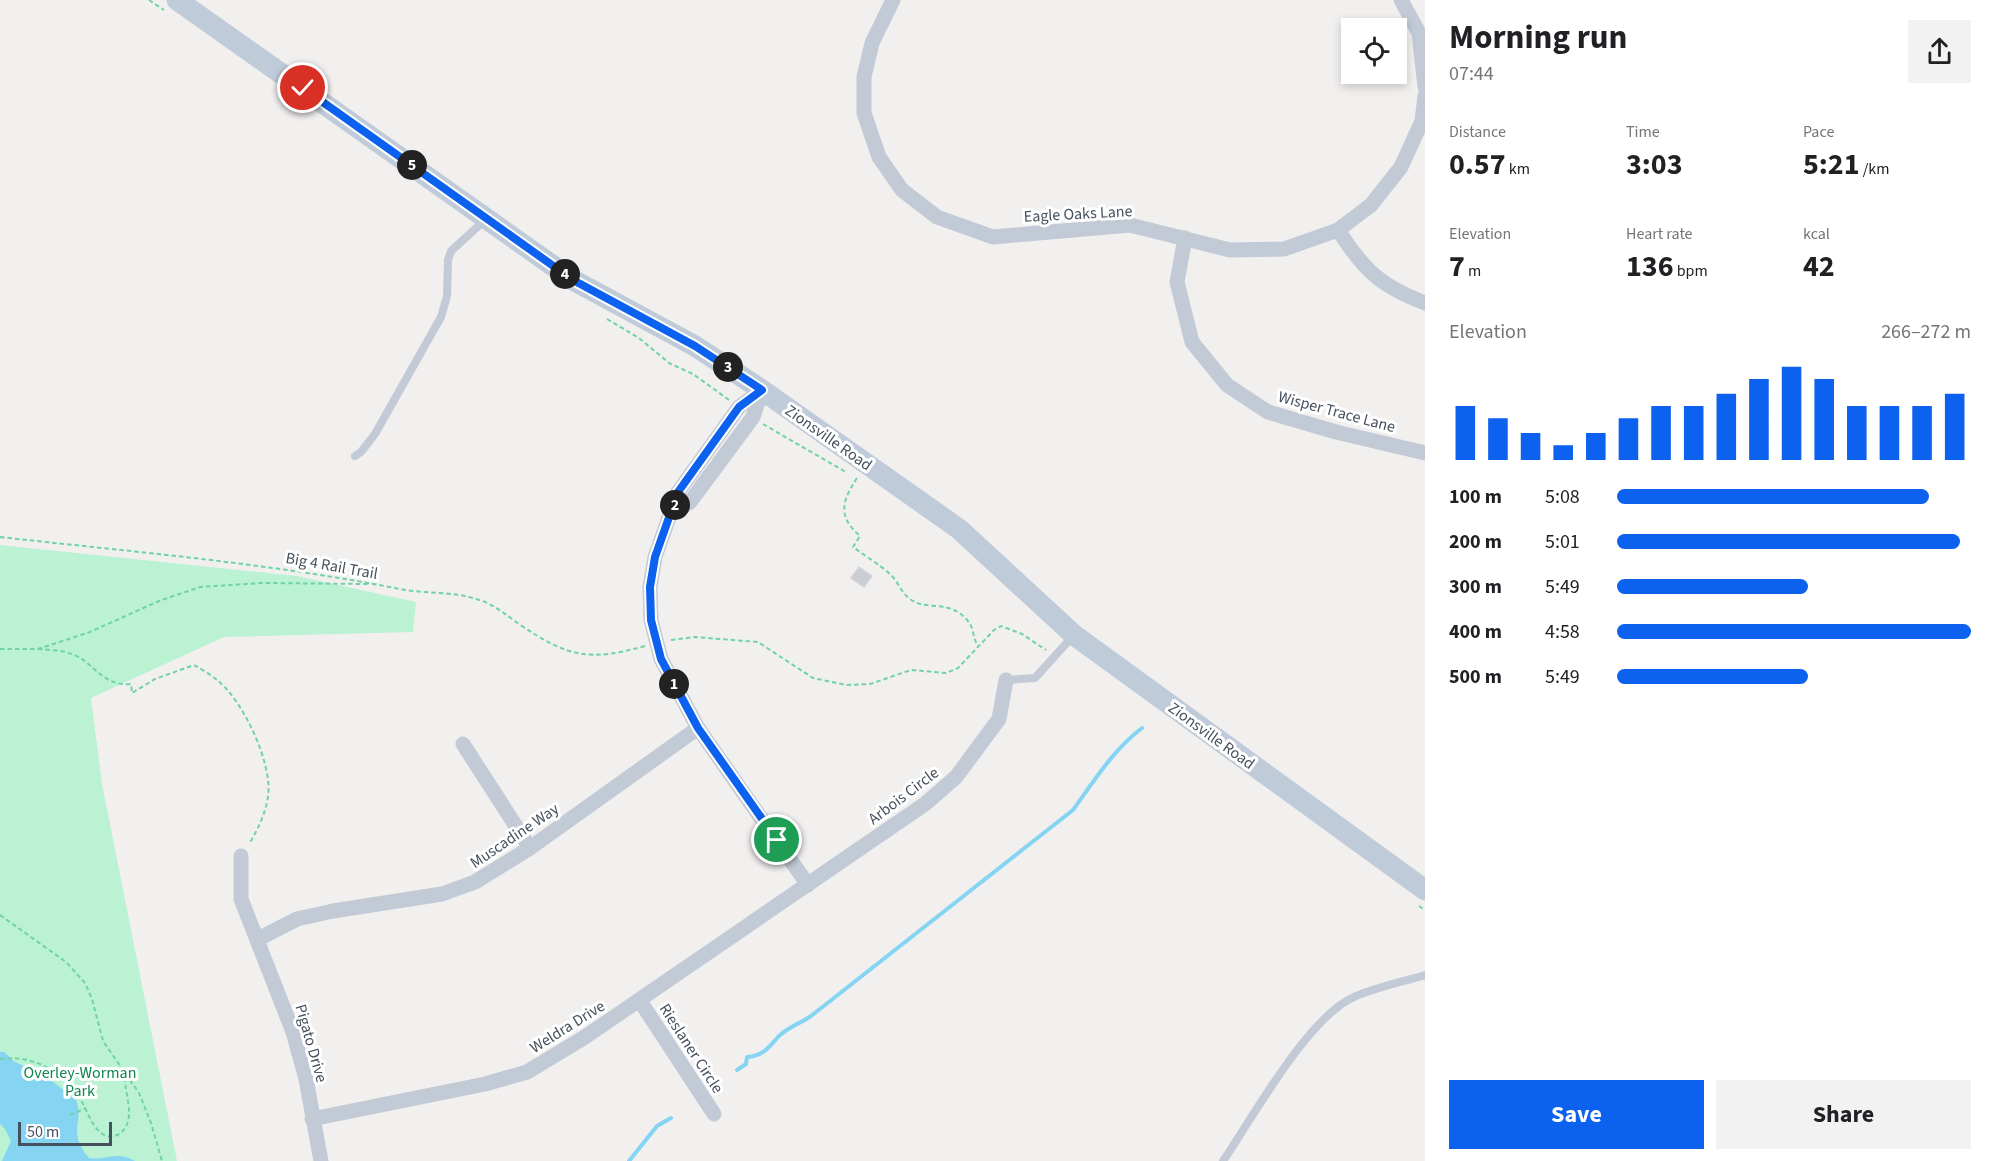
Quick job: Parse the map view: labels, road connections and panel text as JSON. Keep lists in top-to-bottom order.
{
  "streets": {
    "main road": ["Zionsville Road"],
    "street": [
      "Eagle Oaks Lane",
      "Wisper Trace Lane",
      "Arbois Circle",
      "Muscadine Way",
      "Weldra Drive",
      "Pigato Drive",
      "Rieslaner Circle"
    ],
    "path": ["Big 4 Rail Trail"]
  },
  "crossings": [
    ["Eagle Oaks Lane", "Wisper Trace Lane"],
    ["Arbois Circle", "Weldra Drive"],
    ["Muscadine Way", "Pigato Drive"],
    ["Weldra Drive", "Pigato Drive"],
    ["Weldra Drive", "Rieslaner Circle"]
  ],
  "parks": ["Overley-Worman Park"],
  "scale_bar": "50 m",
  "page": {
    "heading": ["Morning run", "07:44"],
    "stats": [
      ["Distance", "0.57 km"],
      ["Time", "3:03"],
      ["Pace", "5:21 /km"],
      ["Elevation", "7 m"],
      ["Heart rate", "136 bpm"],
      ["kcal", "42"]
    ],
    "pins": [
      "5",
      "4",
      "3",
      "2",
      "1"
    ],
    "chart": ["Elevation", "266–272 m"],
    "list": [
      {
        "name": "100 m",
        "note": "5:08"
      },
      {
        "name": "200 m",
        "note": "5:01"
      },
      {
        "name": "300 m",
        "note": "5:49"
      },
      {
        "name": "400 m",
        "note": "4:58"
      },
      {
        "name": "500 m",
        "note": "5:49"
      }
    ],
    "buttons": ["Save", "Share"],
    "scale": "50 m"
  }
}
